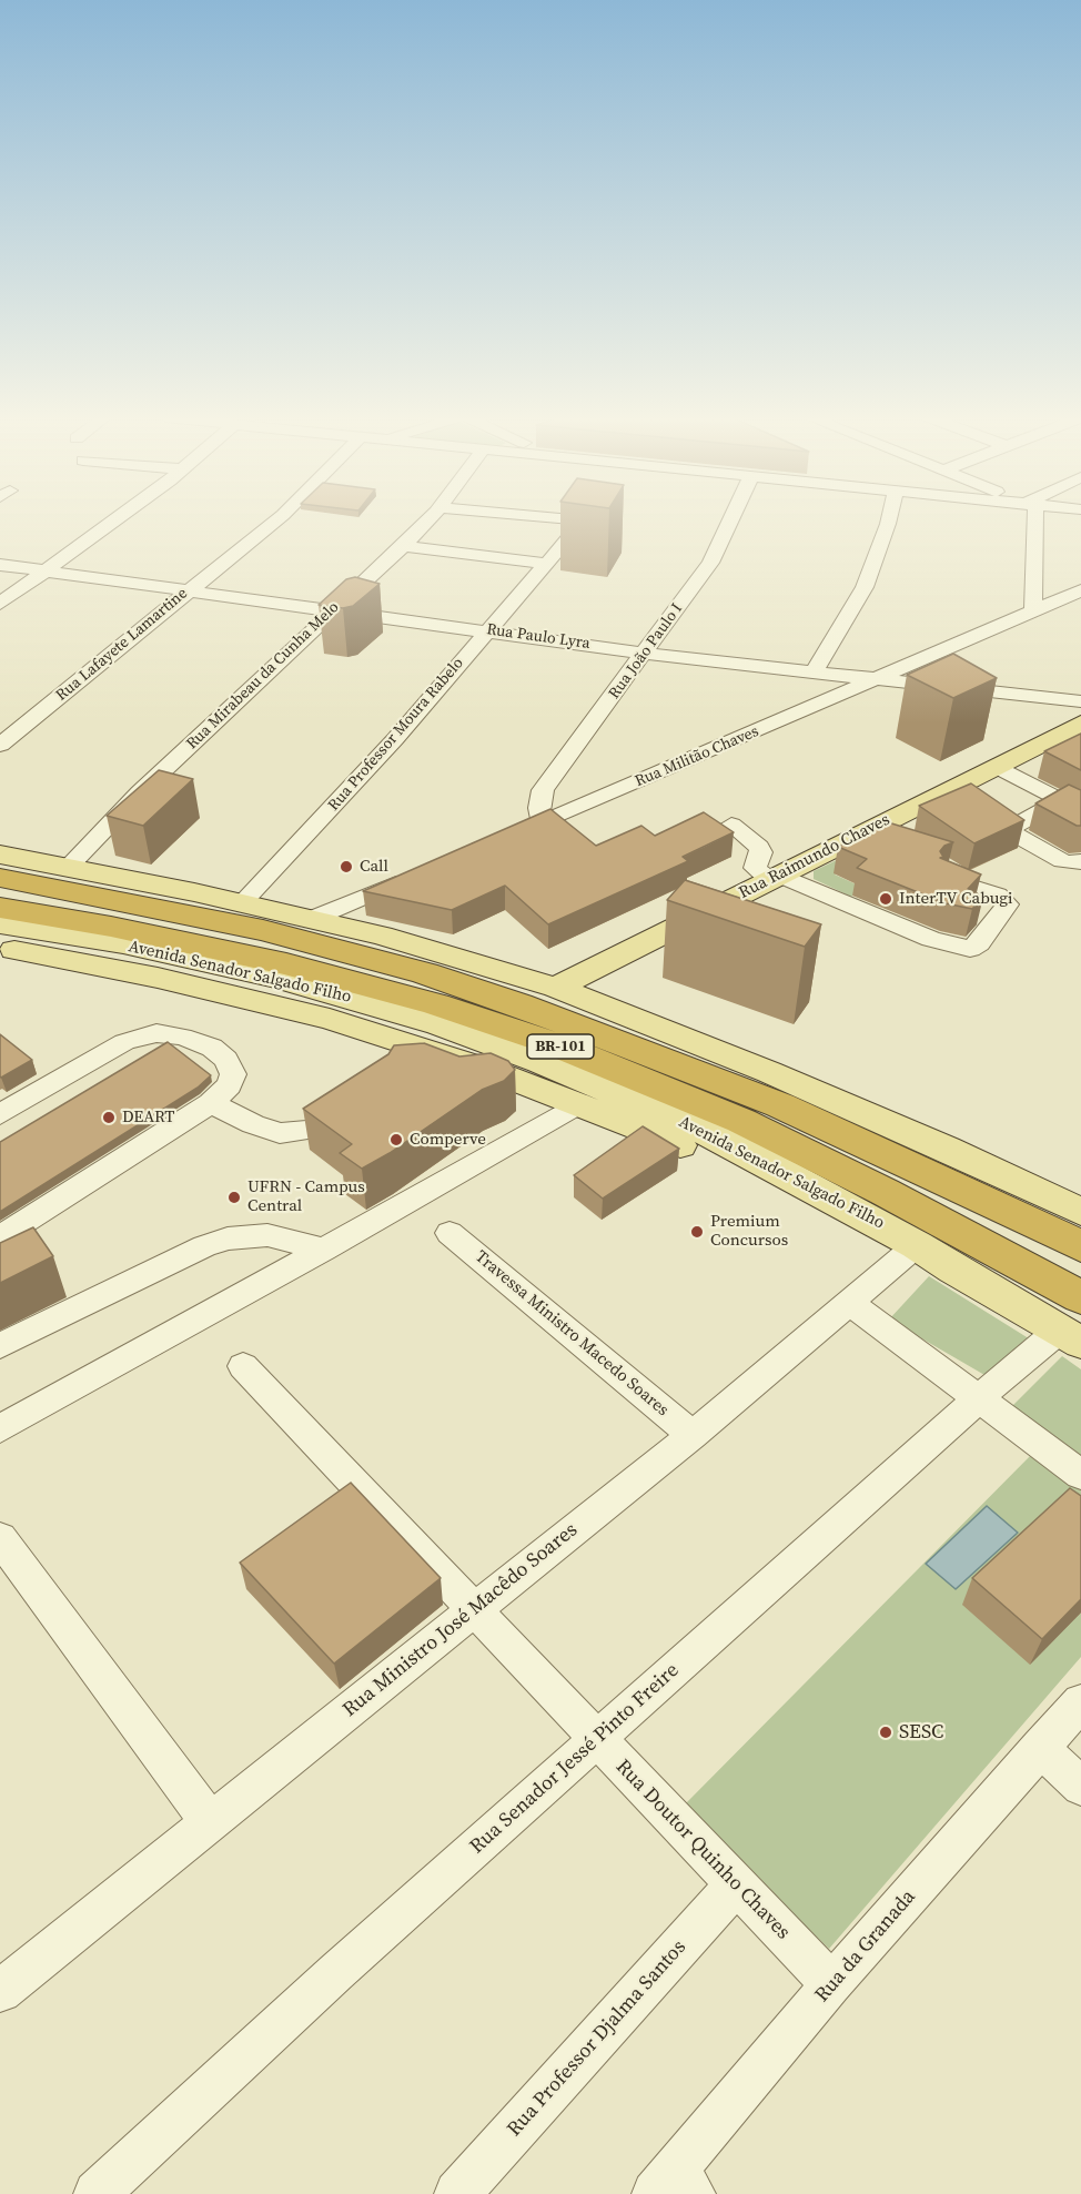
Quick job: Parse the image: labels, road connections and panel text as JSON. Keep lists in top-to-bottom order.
{
  "streets": {
    "highway": ["Avenida Senador Salgado Filho", "BR-101"],
    "main road": ["Rua Raimundo Chaves"],
    "street": [
      "Rua Paulo Lyra",
      "Rua Lafayete Lamartine",
      "Rua João Paulo I",
      "Rua Mirabeau da Cunha Melo",
      "Rua Professor Moura Rabelo",
      "Rua Militão Chaves",
      "Travessa Ministro Macedo Soares",
      "Rua Ministro José Macêdo Soares",
      "Rua Senador Jessé Pinto Freire",
      "Rua Doutor Quinho Chaves",
      "Rua da Granada",
      "Rua Professor Djalma Santos"
    ]
  },
  "crossings": [
    ["Rua Paulo Lyra", "Rua Lafayete Lamartine"],
    ["Rua Paulo Lyra", "Rua João Paulo I"],
    ["Rua Paulo Lyra", "Rua Mirabeau da Cunha Melo"],
    ["Rua Paulo Lyra", "Rua Professor Moura Rabelo"],
    ["Rua Paulo Lyra", "Rua Militão Chaves"],
    ["Rua Paulo Lyra", "Rua Raimundo Chaves"],
    ["Rua João Paulo I", "Rua Militão Chaves"],
    ["Avenida Senador Salgado Filho", "Rua Ministro José Macêdo Soares"],
    ["Travessa Ministro Macedo Soares", "Rua Ministro José Macêdo Soares"],
    ["Rua Ministro José Macêdo Soares", "Rua Doutor Quinho Chaves"],
    ["Rua Senador Jessé Pinto Freire", "Rua Doutor Quinho Chaves"],
    ["Rua Doutor Quinho Chaves", "Rua da Granada"],
    ["Rua Doutor Quinho Chaves", "Rua Professor Djalma Santos"]
  ],
  "places": [
    "Call",
    "InterTV Cabugi",
    "DEART",
    "Comperve",
    "UFRN - Campus Central",
    "Premium Concursos",
    "SESC"
  ]
}
